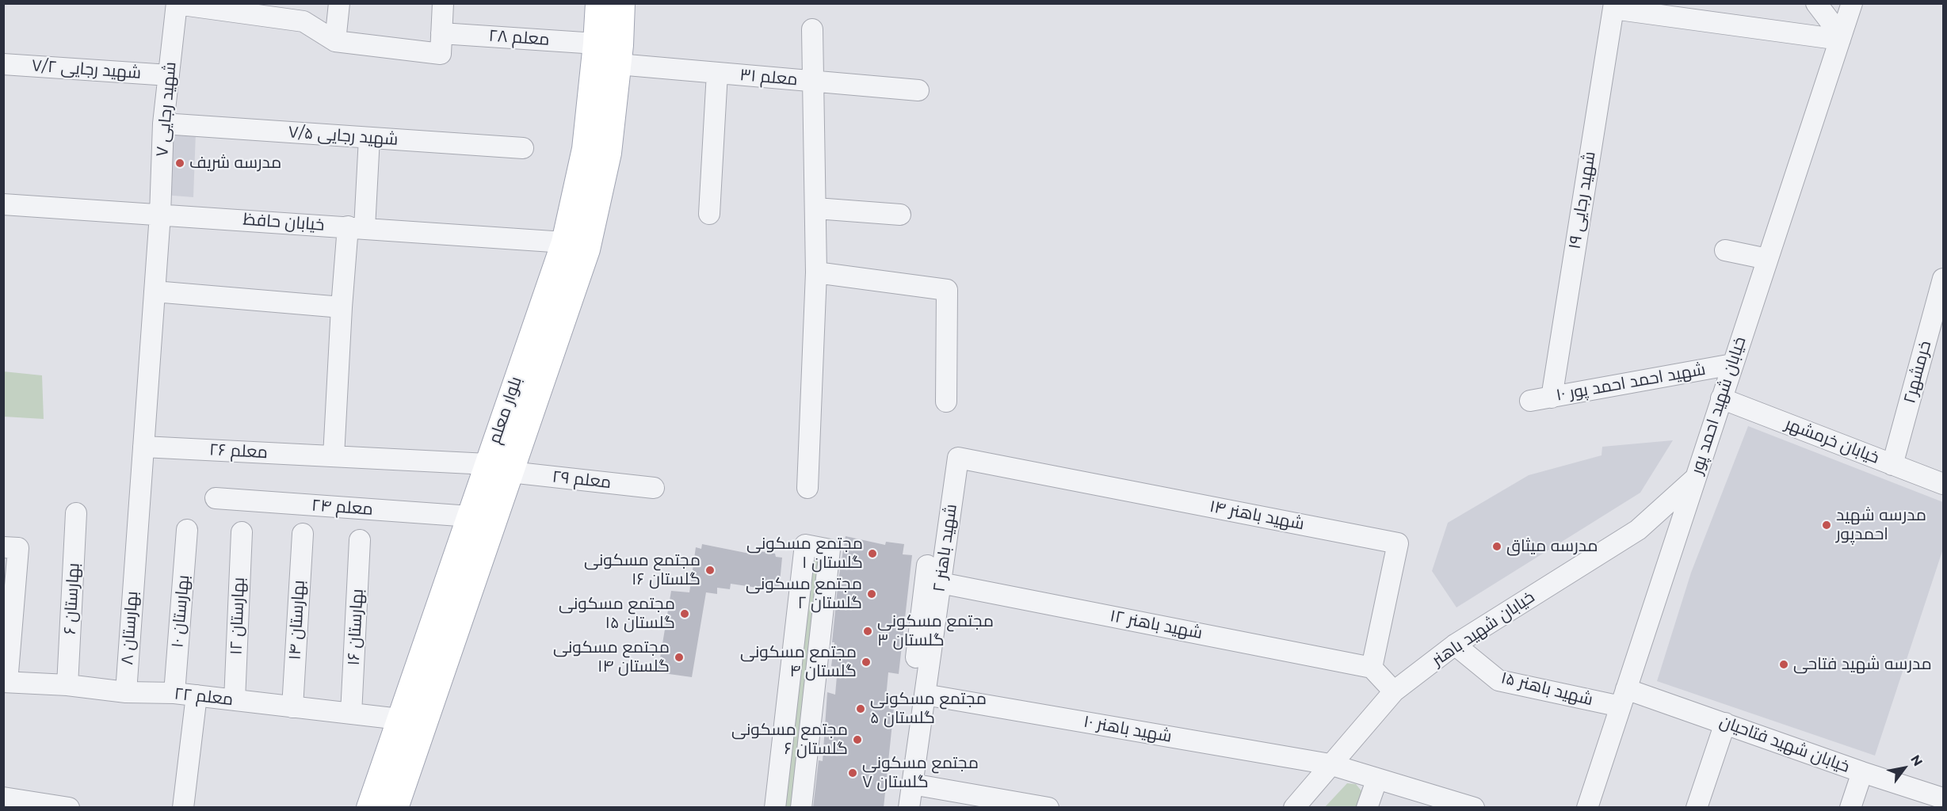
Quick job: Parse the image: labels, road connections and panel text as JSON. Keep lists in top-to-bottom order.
{
  "streets": {
    "main road": ["بلوار معلم"],
    "street": [
      "معلم ۲۸",
      "شهید رجایی ۷/۲",
      "معلم ۳۱",
      "شهید رجایی ۷",
      "شهید رجایی ۷/۵",
      "شهید رجایی ۱۹",
      "خیابان حافظ",
      "خرمشهر۲",
      "شهید احمد احمد پور ۱۰",
      "خیابان شهید احمد پور",
      "خیابان خرمشهر",
      "معلم ۲۶",
      "معلم ۲۹",
      "معلم ۲۴",
      "شهید باهنر ۱۴",
      "شهید باهنر ۲",
      "بهارستان ۶",
      "بهارستان ۱۰",
      "بهارستان ۱۲",
      "بهارستان ۱۴",
      "شهید باهنر ۱۲",
      "بهارستان ۱۶",
      "بهارستان ۸",
      "خیابان شهید باهنر",
      "شهید باهنر ۱۵",
      "معلم ۲۲",
      "شهید باهنر ۱۰",
      "خیابان شهید فتاحیان"
    ]
  },
  "crossings": [
    ["معلم ۲۸", "بلوار معلم"],
    ["شهید رجایی ۷/۲", "شهید رجایی ۷"],
    ["معلم ۳۱", "بلوار معلم"],
    ["شهید رجایی ۷", "شهید رجایی ۷/۵"],
    ["شهید رجایی ۷", "خیابان حافظ"],
    ["شهید رجایی ۷", "معلم ۲۶"],
    ["شهید رجایی ۷", "بهارستان ۸"],
    ["شهید رجایی ۱۹", "شهید احمد احمد پور ۱۰"],
    ["خیابان حافظ", "بلوار معلم"],
    ["خرمشهر۲", "خیابان خرمشهر"],
    ["شهید احمد احمد پور ۱۰", "خیابان شهید احمد پور"],
    ["خیابان شهید احمد پور", "خیابان خرمشهر"],
    ["خیابان شهید احمد پور", "خیابان شهید باهنر"],
    ["خیابان شهید احمد پور", "شهید باهنر ۱۵"],
    ["خیابان شهید احمد پور", "خیابان شهید فتاحیان"],
    ["بلوار معلم", "معلم ۲۶"],
    ["بلوار معلم", "معلم ۲۹"],
    ["بلوار معلم", "معلم ۲۴"],
    ["بلوار معلم", "معلم ۲۲"],
    ["معلم ۲۶", "معلم ۲۹"],
    ["معلم ۲۶", "بهارستان ۸"],
    ["شهید باهنر ۱۴", "شهید باهنر ۲"],
    ["شهید باهنر ۱۴", "شهید باهنر ۱۲"],
    ["شهید باهنر ۲", "شهید باهنر ۱۲"],
    ["شهید باهنر ۲", "شهید باهنر ۱۰"],
    ["بهارستان ۶", "معلم ۲۲"],
    ["بهارستان ۱۰", "معلم ۲۲"],
    ["بهارستان ۱۲", "معلم ۲۲"],
    ["بهارستان ۱۴", "معلم ۲۲"],
    ["بهارستان ۱۶", "معلم ۲۲"],
    ["بهارستان ۸", "معلم ۲۲"],
    ["خیابان شهید باهنر", "شهید باهنر ۱۵"],
    ["خیابان شهید باهنر", "شهید باهنر ۱۰"],
    ["شهید باهنر ۱۵", "خیابان شهید فتاحیان"]
  ],
  "places": [
    "مدرسه شریف",
    "مدرسه شهید احمدپور",
    "مدرسه میثاق",
    "مجتمع مسکونی گلستان ۱",
    "مجتمع مسکونی گلستان ۱۶",
    "مجتمع مسکونی گلستان ۲",
    "مجتمع مسکونی گلستان ۱۵",
    "مجتمع مسکونی گلستان ۳",
    "مجتمع مسکونی گلستان ۱۴",
    "مجتمع مسکونی گلستان ۴",
    "مدرسه شهید فتاحی",
    "مجتمع مسکونی گلستان ۵",
    "مجتمع مسکونی گلستان ۶",
    "مجتمع مسکونی گلستان ۷"
  ],
  "north": "top right"
}
